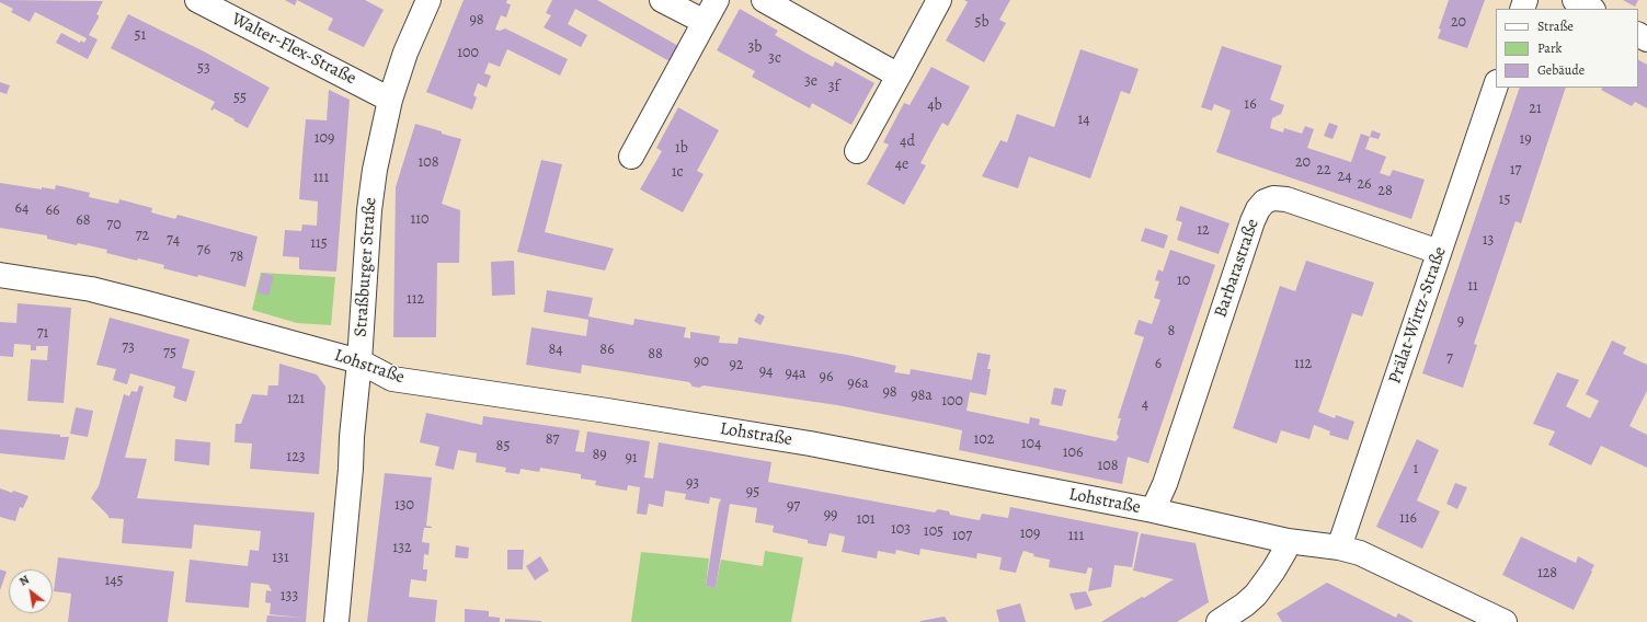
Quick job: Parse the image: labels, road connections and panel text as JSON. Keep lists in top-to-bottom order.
{
  "streets": {
    "street": [
      "Walter-Flex-Straße",
      "Straßburger Straße",
      "Barbarastraße",
      "Prälat-Wirtz-Straße",
      "Lohstraße"
    ]
  },
  "crossings": [
    ["Walter-Flex-Straße", "Straßburger Straße"],
    ["Straßburger Straße", "Lohstraße"],
    ["Barbarastraße", "Prälat-Wirtz-Straße"],
    ["Barbarastraße", "Lohstraße"],
    ["Prälat-Wirtz-Straße", "Lohstraße"]
  ],
  "house_numbers": [
    "98",
    "5b",
    "20",
    "51",
    "3b",
    "100",
    "3c",
    "53",
    "3e",
    "3f",
    "55",
    "16",
    "4b",
    "21",
    "14",
    "109",
    "19",
    "4d",
    "1b",
    "108",
    "20",
    "4e",
    "22",
    "17",
    "1c",
    "24",
    "111",
    "26",
    "28",
    "15",
    "64",
    "66",
    "110",
    "68",
    "70",
    "12",
    "72",
    "74",
    "13",
    "115",
    "76",
    "78",
    "10",
    "11",
    "112",
    "9",
    "8",
    "71",
    "73",
    "84",
    "86",
    "75",
    "88",
    "7",
    "90",
    "6",
    "112",
    "92",
    "94",
    "94a",
    "96",
    "96a",
    "98",
    "98a",
    "121",
    "100",
    "4",
    "87",
    "102",
    "104",
    "85",
    "106",
    "89",
    "123",
    "91",
    "108",
    "1",
    "93",
    "95",
    "130",
    "97",
    "99",
    "116",
    "101",
    "103",
    "105",
    "109",
    "107",
    "111",
    "132",
    "131",
    "128",
    "145",
    "133"
  ],
  "legend": ["Straße", "Park", "Gebäude"],
  "north": "top left"
}
